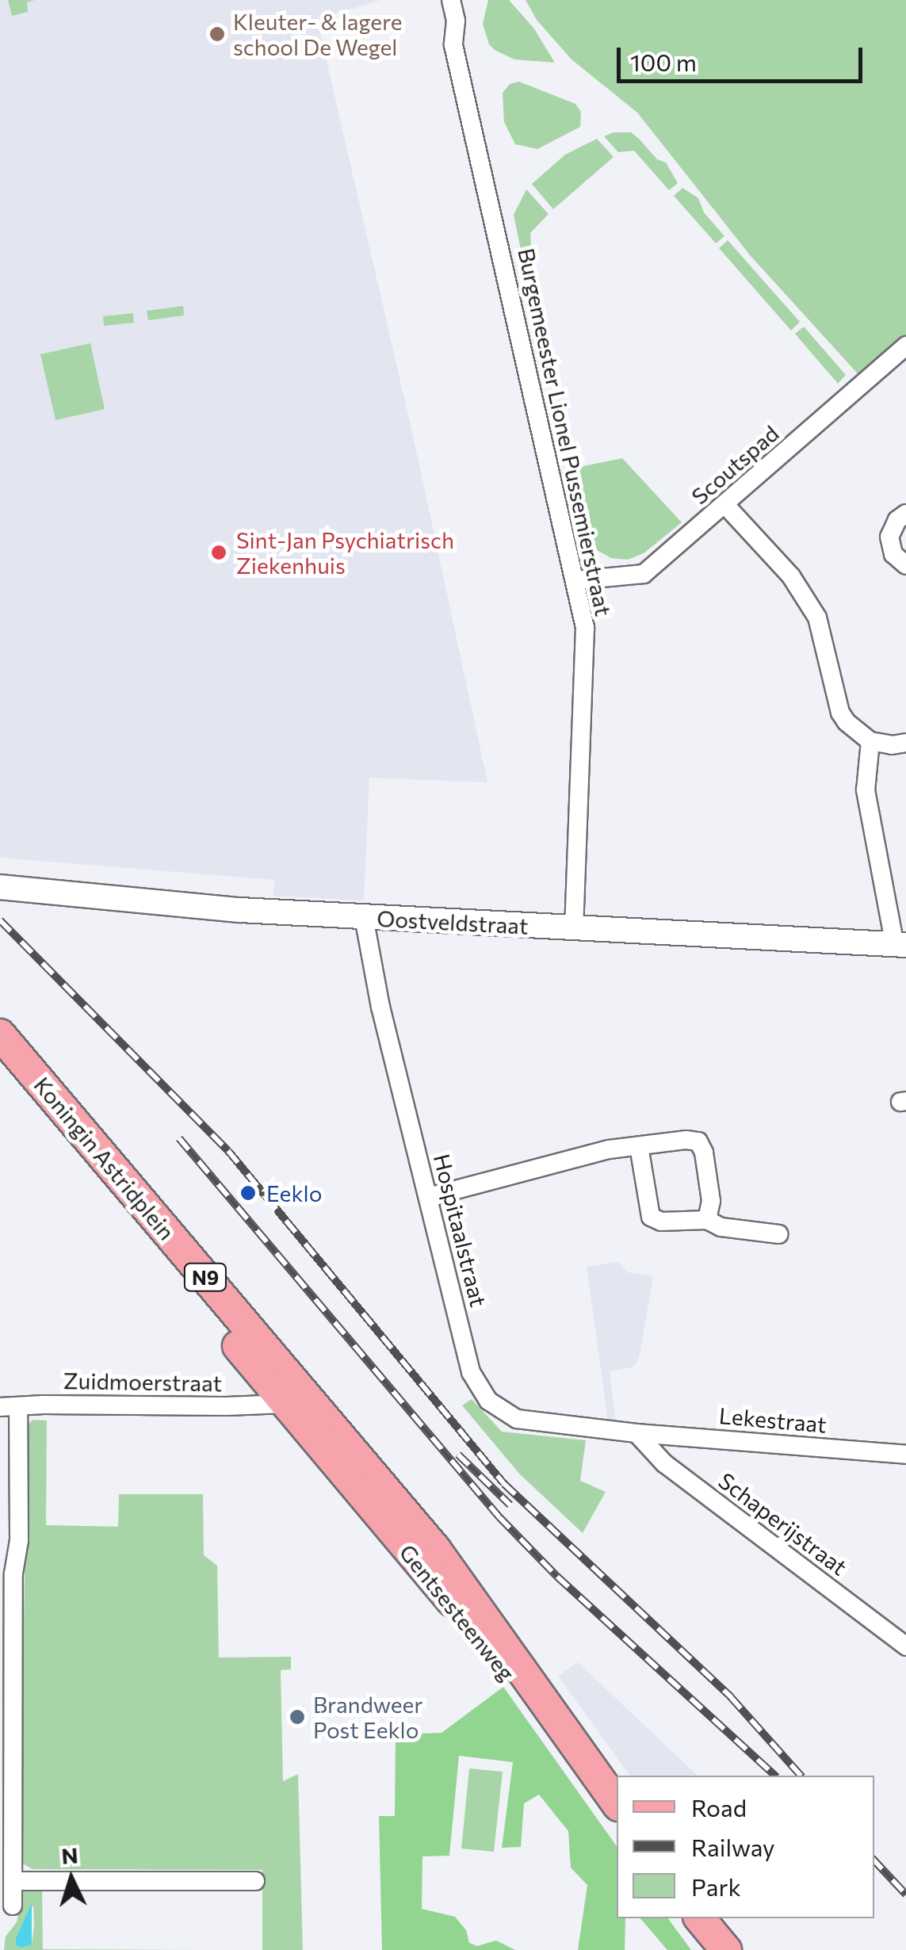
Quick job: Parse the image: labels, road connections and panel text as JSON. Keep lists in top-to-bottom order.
{
  "streets": {
    "main road": ["Koningin Astridplein", "N9", "Gentsesteenweg"],
    "street": [
      "Burgemeester Lionel Pussemierstraat",
      "Scoutspad",
      "Oostveldstraat",
      "Hospitaalstraat",
      "Zuidmoerstraat",
      "Lekestraat",
      "Schaperijstraat"
    ]
  },
  "crossings": [
    ["Burgemeester Lionel Pussemierstraat", "Scoutspad"],
    ["Burgemeester Lionel Pussemierstraat", "Oostveldstraat"],
    ["Oostveldstraat", "Hospitaalstraat"],
    ["Koningin Astridplein", "Zuidmoerstraat"],
    ["Koningin Astridplein", "Gentsesteenweg"],
    ["Hospitaalstraat", "Lekestraat"],
    ["Hospitaalstraat", "Schaperijstraat"],
    ["Zuidmoerstraat", "Gentsesteenweg"],
    ["Lekestraat", "Schaperijstraat"]
  ],
  "places": [
    "Kleuter- & lagere school De Wegel",
    "Sint-Jan Psychiatrisch Ziekenhuis",
    "Eeklo",
    "Brandweer Post Eeklo"
  ],
  "legend": ["Road", "Railway", "Park"],
  "scale_bar": "100 m",
  "north": "top"
}
